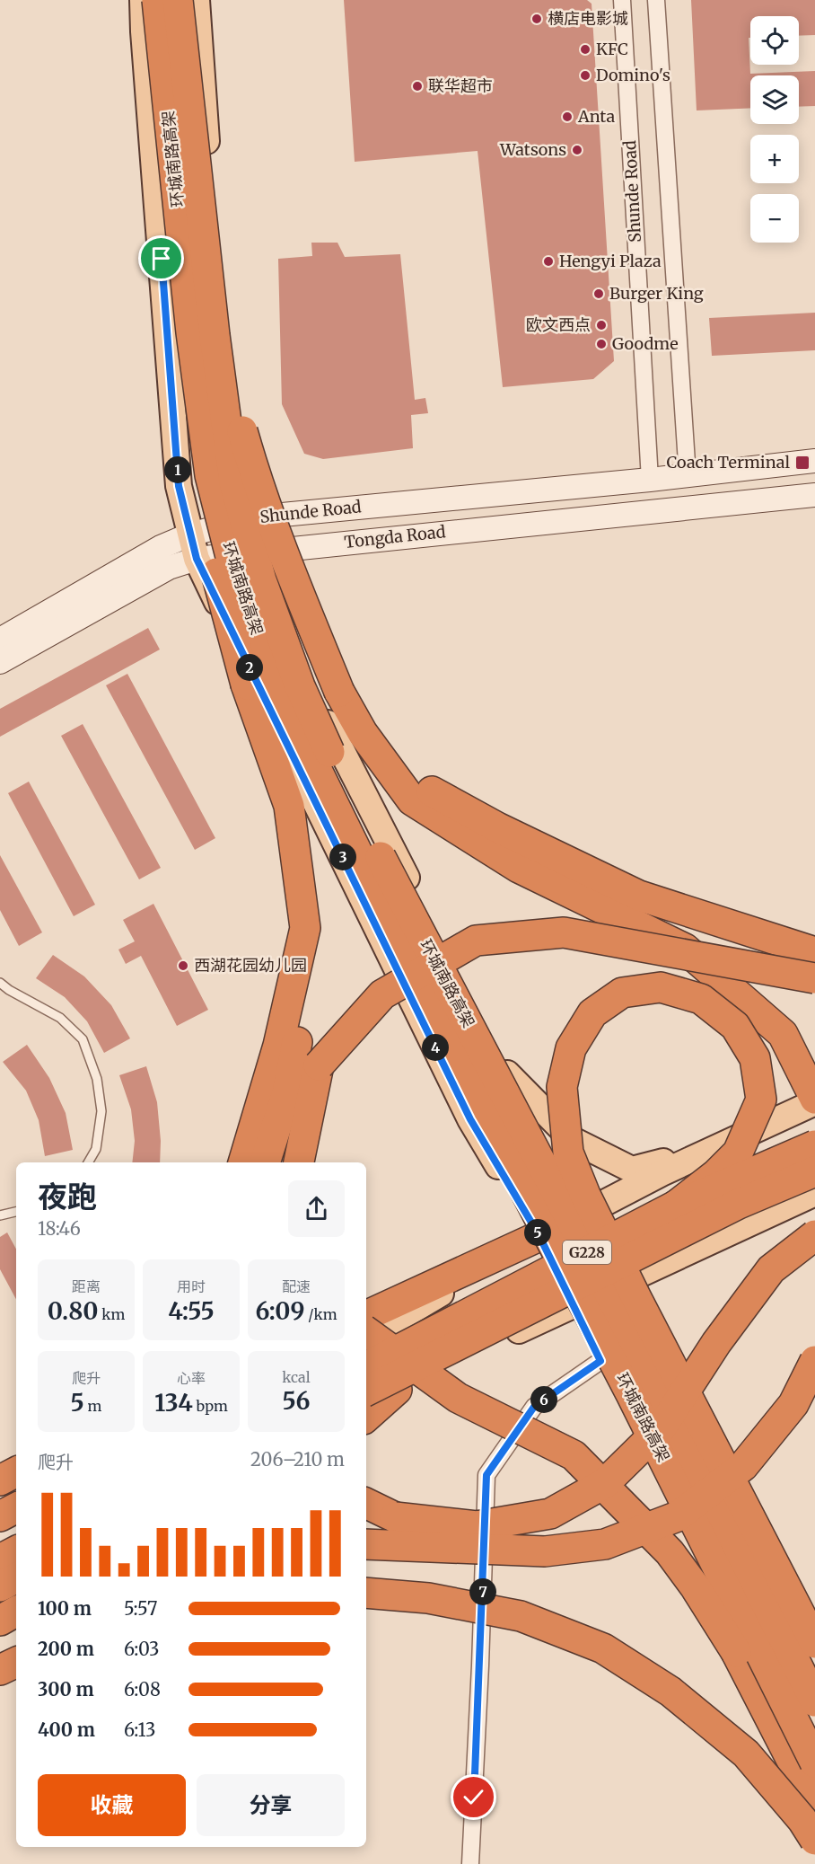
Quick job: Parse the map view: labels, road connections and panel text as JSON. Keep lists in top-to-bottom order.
{
  "streets": {
    "highway": ["环城南路高架", "G228"],
    "street": ["Shunde Road", "Tongda Road"]
  },
  "crossings": [
    ["Shunde Road", "Tongda Road"]
  ],
  "places": {
    "other": [
      "横店电影城",
      "KFC",
      "Domino's",
      "联华超市",
      "Anta",
      "Watsons",
      "Hengyi Plaza",
      "Burger King",
      "欧文西点",
      "Goodme",
      "西湖花园幼儿园"
    ],
    "transit": ["Coach Terminal"]
  },
  "page": {
    "map_buttons": ["+", "−"],
    "pins": [
      "1",
      "2",
      "3",
      "4",
      "5",
      "6",
      "7"
    ],
    "heading": ["夜跑", "18:46"],
    "stats": [
      ["距离", "0.80 km"],
      ["用时", "4:55"],
      ["配速", "6:09 /km"],
      ["爬升", "5 m"],
      ["心率", "134 bpm"],
      ["kcal", "56"]
    ],
    "chart": ["爬升", "206–210 m"],
    "list": [
      {
        "name": "100 m",
        "note": "5:57"
      },
      {
        "name": "200 m",
        "note": "6:03"
      },
      {
        "name": "300 m",
        "note": "6:08"
      },
      {
        "name": "400 m",
        "note": "6:13"
      }
    ],
    "buttons": ["收藏", "分享"]
  }
}
